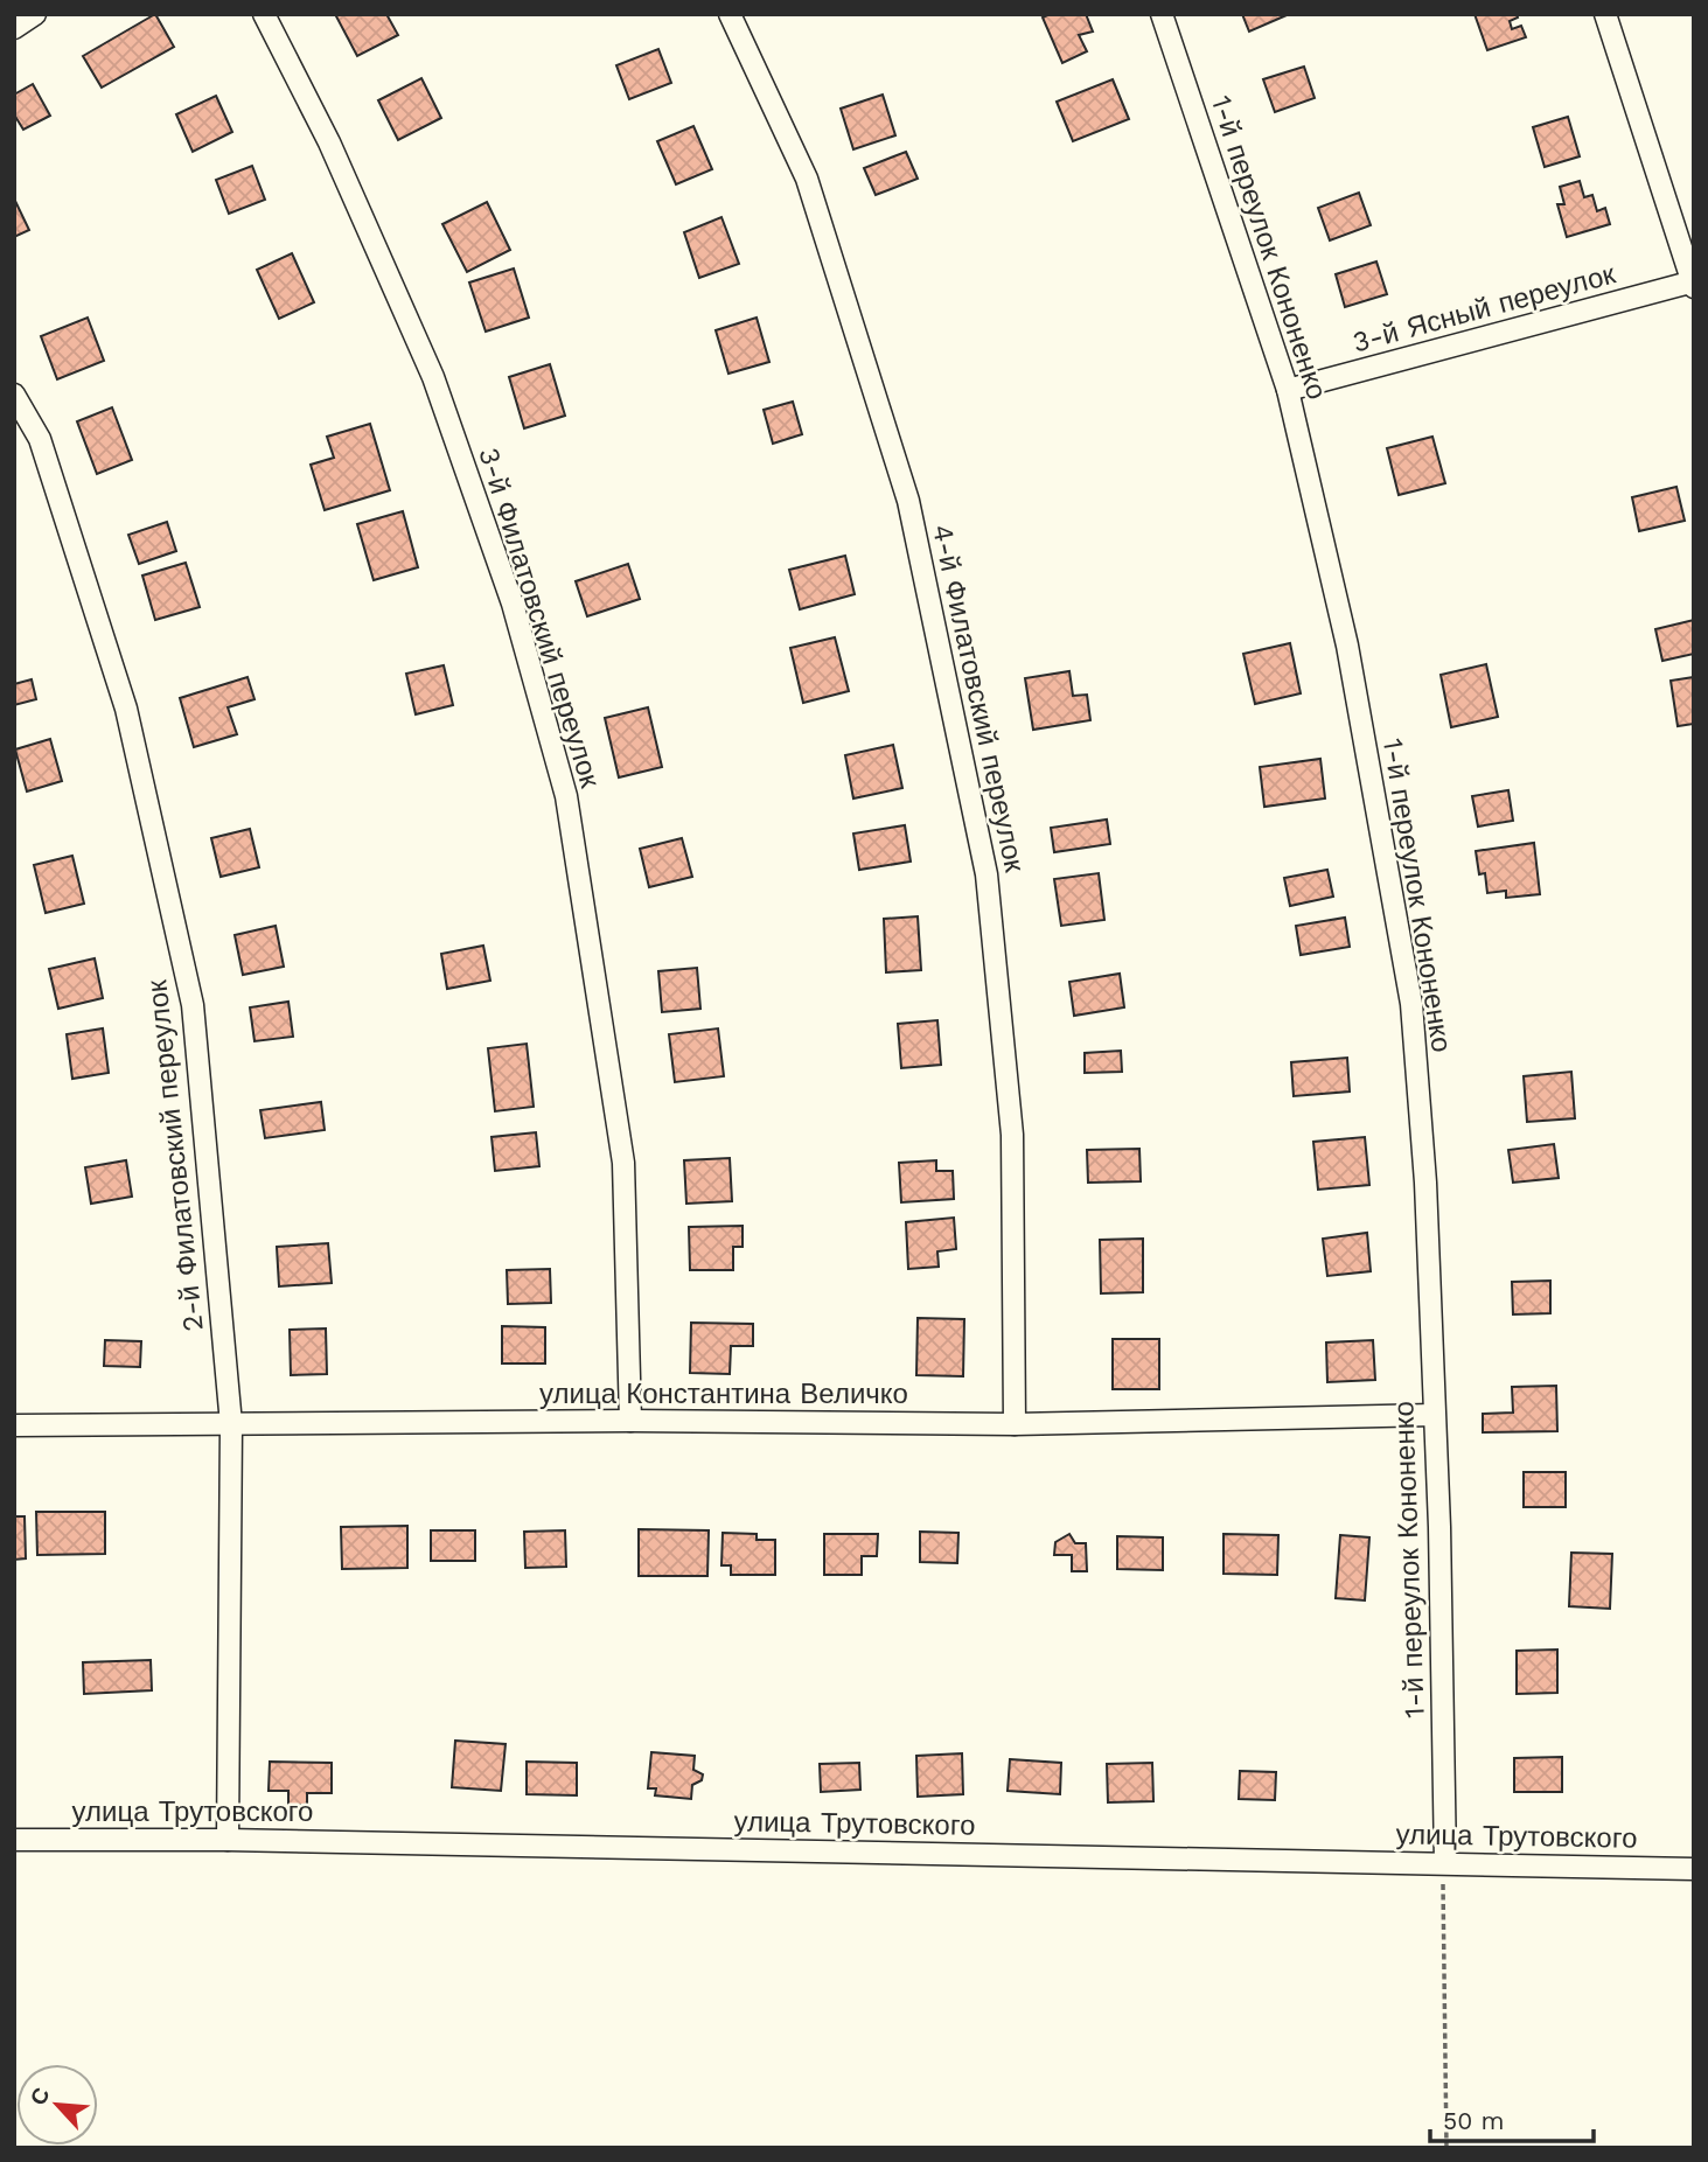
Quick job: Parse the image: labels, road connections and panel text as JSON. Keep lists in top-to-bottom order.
{
  "streets": {
    "street": [
      "1-й переулок Кононенко",
      "3-й Ясный переулок",
      "3-й Филатовский переулок",
      "4-й Филатовский переулок",
      "2-й Филатовский переулок",
      "улица Константина Величко",
      "улица Трутовского"
    ]
  },
  "crossings": [
    ["1-й переулок Кононенко", "3-й Ясный переулок"],
    ["1-й переулок Кононенко", "улица Константина Величко"],
    ["1-й переулок Кононенко", "улица Трутовского"],
    ["3-й Филатовский переулок", "улица Константина Величко"],
    ["4-й Филатовский переулок", "улица Константина Величко"],
    ["2-й Филатовский переулок", "улица Константина Величко"],
    ["2-й Филатовский переулок", "улица Трутовского"]
  ],
  "scale_bar": "50 m",
  "north": "top left"
}
